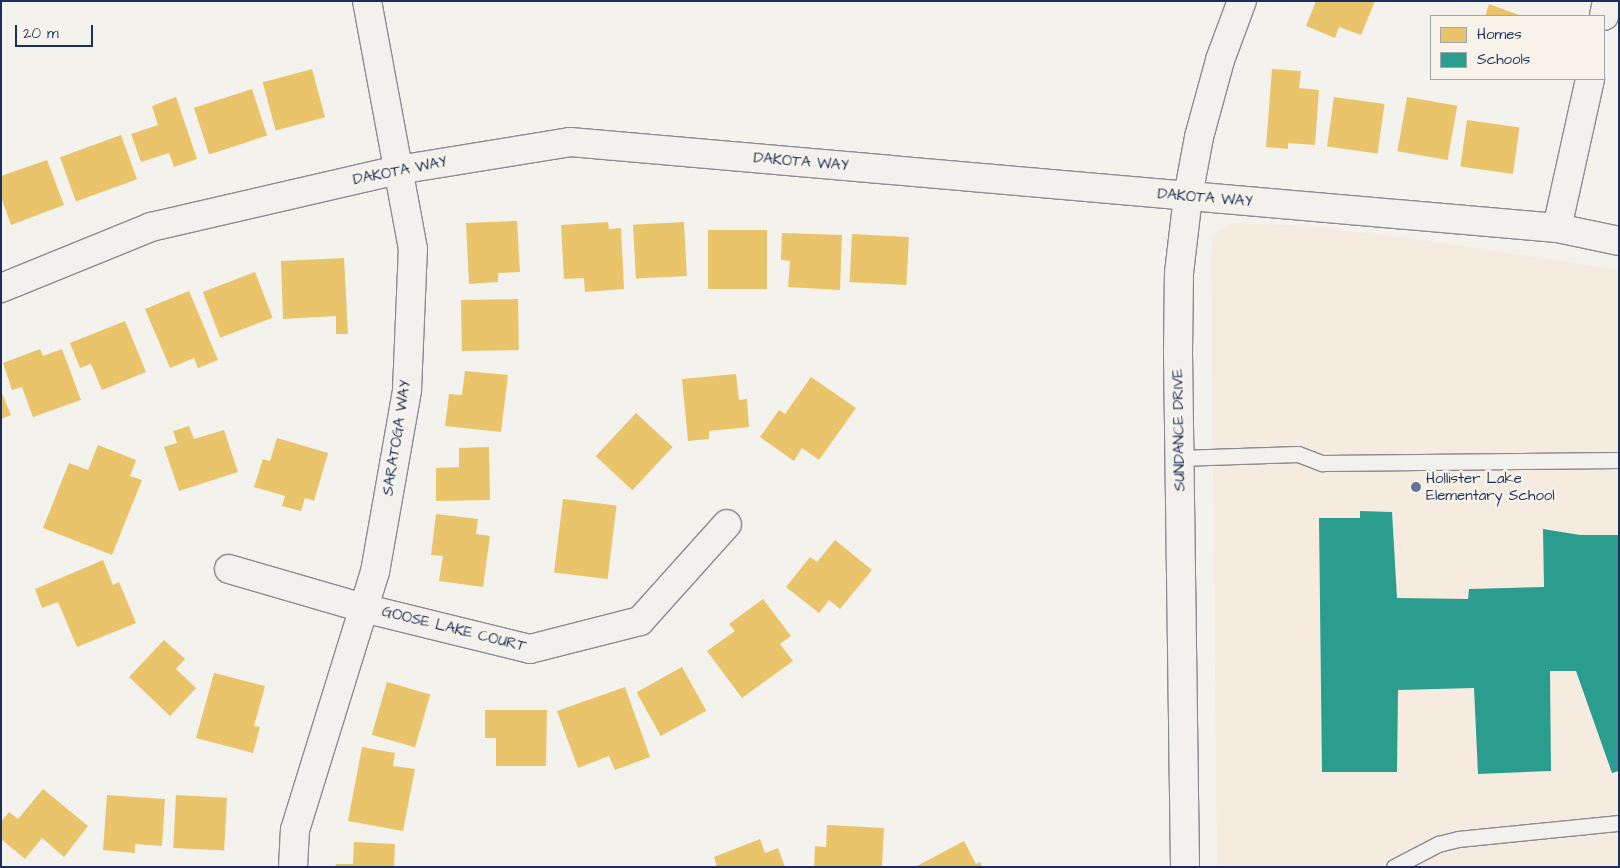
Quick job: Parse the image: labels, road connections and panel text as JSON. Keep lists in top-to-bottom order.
{
  "streets": {
    "street": [
      "DAKOTA WAY",
      "SUNDANCE DRIVE",
      "SARATOGA WAY",
      "GOOSE LAKE COURT"
    ]
  },
  "crossings": [
    ["DAKOTA WAY", "SUNDANCE DRIVE"],
    ["DAKOTA WAY", "SARATOGA WAY"],
    ["SARATOGA WAY", "GOOSE LAKE COURT"]
  ],
  "places": ["Hollister Lake Elementary School"],
  "legend": ["Homes", "Schools"],
  "scale_bar": "20 m"
}
